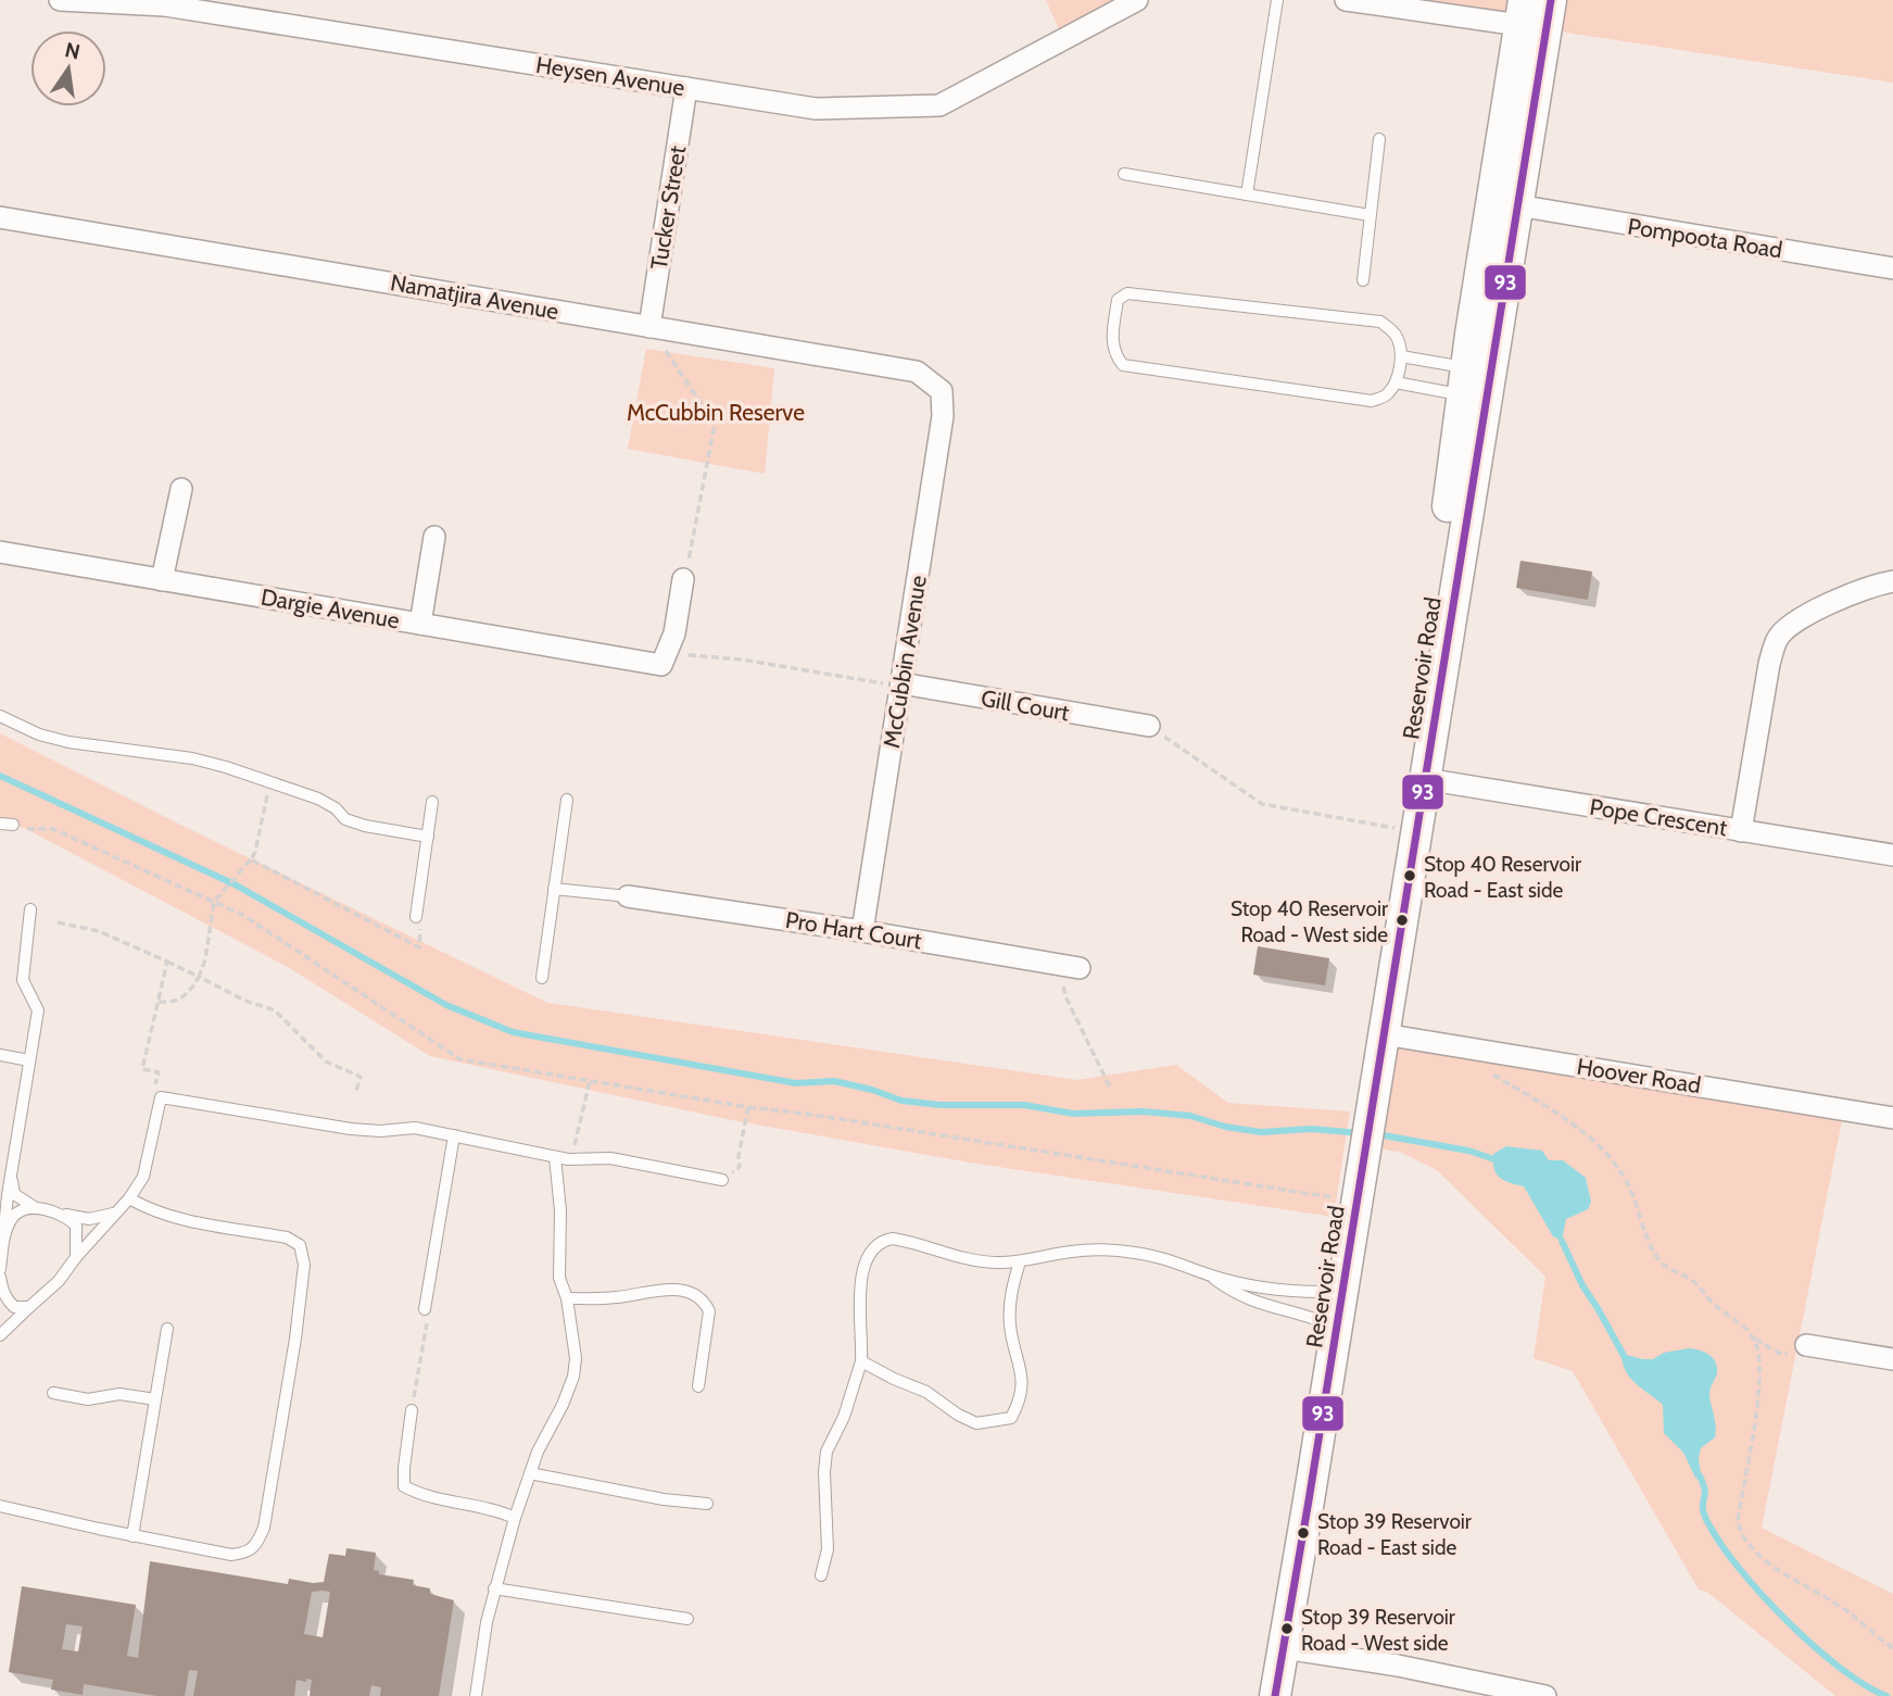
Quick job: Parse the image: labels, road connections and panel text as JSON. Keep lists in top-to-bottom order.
{
  "streets": {
    "main road": ["Reservoir Road"],
    "street": [
      "Heysen Avenue",
      "Tucker Street",
      "Pompoota Road",
      "Namatjira Avenue",
      "Dargie Avenue",
      "McCubbin Avenue",
      "Gill Court",
      "Pope Crescent",
      "Pro Hart Court",
      "Hoover Road"
    ]
  },
  "crossings": [
    ["Heysen Avenue", "Tucker Street"],
    ["Tucker Street", "Namatjira Avenue"],
    ["Pompoota Road", "Reservoir Road"],
    ["Namatjira Avenue", "McCubbin Avenue"],
    ["McCubbin Avenue", "Gill Court"],
    ["McCubbin Avenue", "Pro Hart Court"],
    ["Reservoir Road", "Pope Crescent"],
    ["Reservoir Road", "Hoover Road"]
  ],
  "parks": ["McCubbin Reserve"],
  "places": [
    "Stop 40 Reservoir Road - East side",
    "Stop 40 Reservoir Road - West side",
    "Stop 39 Reservoir Road - East side",
    "Stop 39 Reservoir Road - West side"
  ],
  "lines": ["transit line 93"],
  "north": "top"
}
